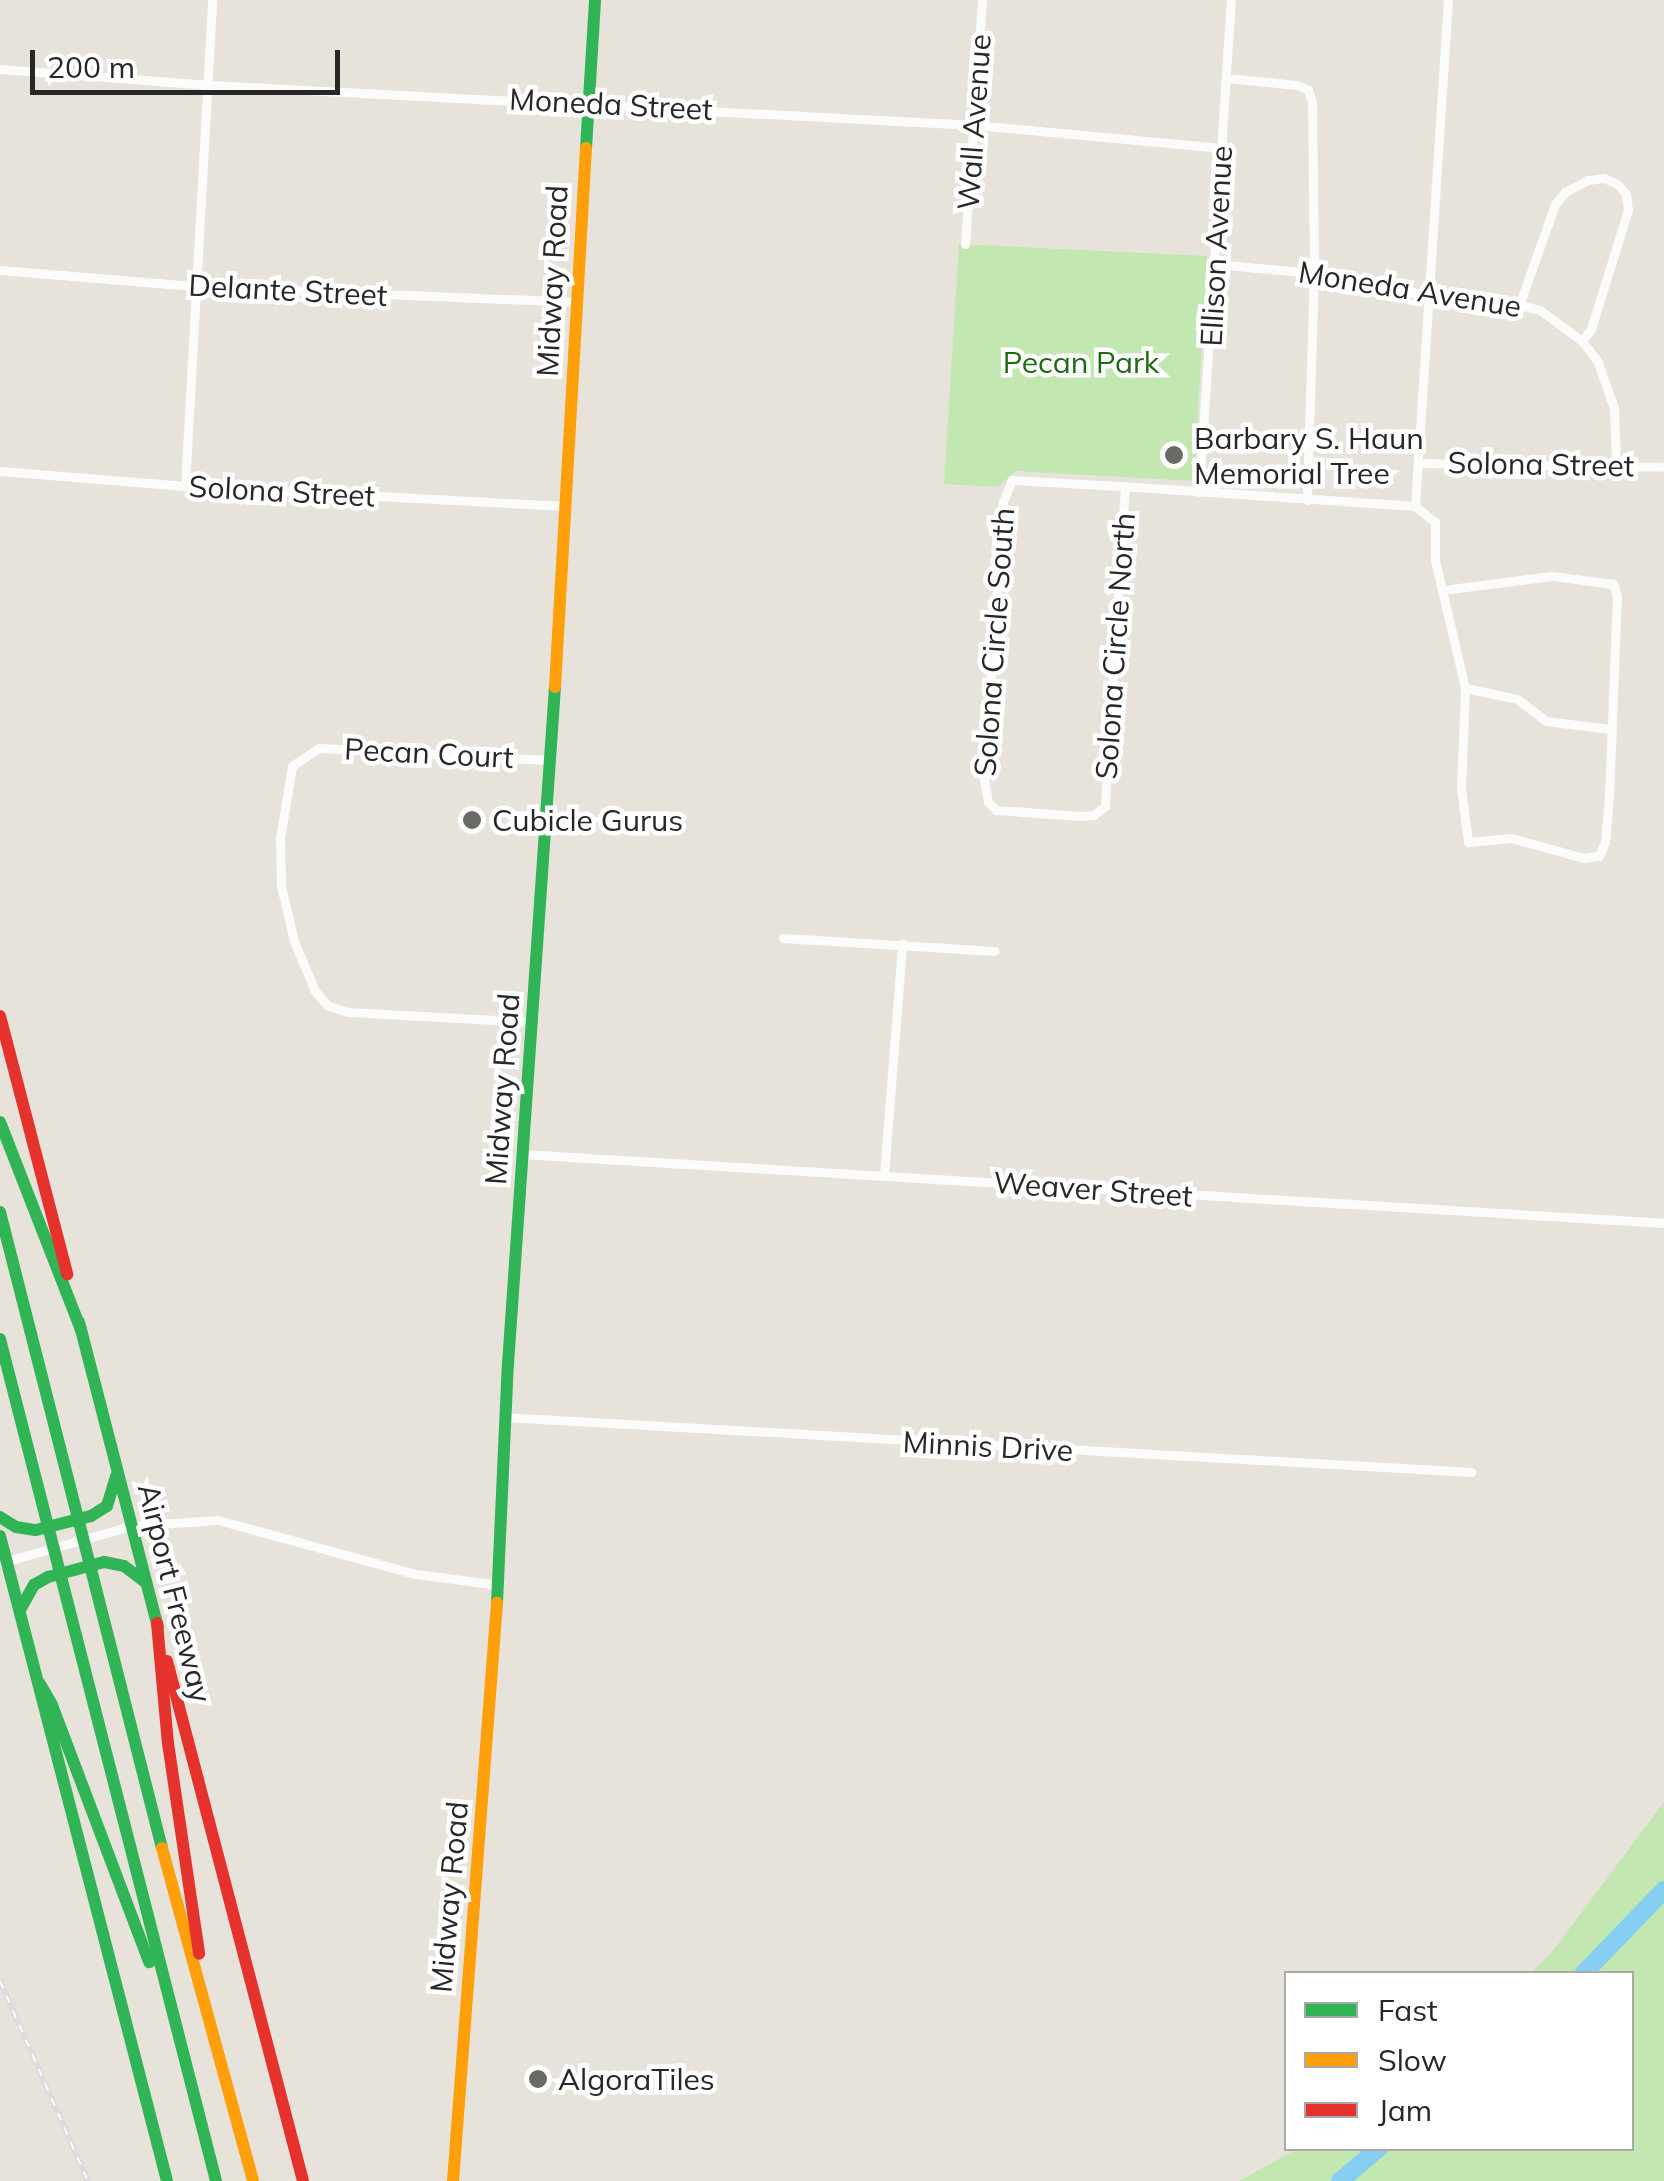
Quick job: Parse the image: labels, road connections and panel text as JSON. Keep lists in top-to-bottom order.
{
  "streets": {
    "main road": ["Midway Road", "Airport Freeway"],
    "street": [
      "Moneda Street",
      "Wall Avenue",
      "Ellison Avenue",
      "Moneda Avenue",
      "Delante Street",
      "Solona Street",
      "Solona Circle South",
      "Solona Circle North",
      "Pecan Court",
      "Weaver Street",
      "Minnis Drive"
    ]
  },
  "crossings": [
    ["Moneda Street", "Wall Avenue"],
    ["Moneda Street", "Ellison Avenue"],
    ["Moneda Street", "Midway Road"],
    ["Ellison Avenue", "Moneda Avenue"],
    ["Ellison Avenue", "Solona Street"],
    ["Midway Road", "Delante Street"],
    ["Midway Road", "Solona Street"],
    ["Midway Road", "Pecan Court"],
    ["Midway Road", "Weaver Street"],
    ["Midway Road", "Minnis Drive"],
    ["Moneda Avenue", "Solona Street"],
    ["Solona Street", "Solona Circle South"],
    ["Solona Street", "Solona Circle North"],
    ["Solona Circle South", "Solona Circle North"]
  ],
  "parks": ["Pecan Park"],
  "places": ["Barbary S. Haun Memorial Tree", "Cubicle Gurus", "AlgoraTiles"],
  "legend": ["Fast", "Slow", "Jam"],
  "scale_bar": "200 m"
}
